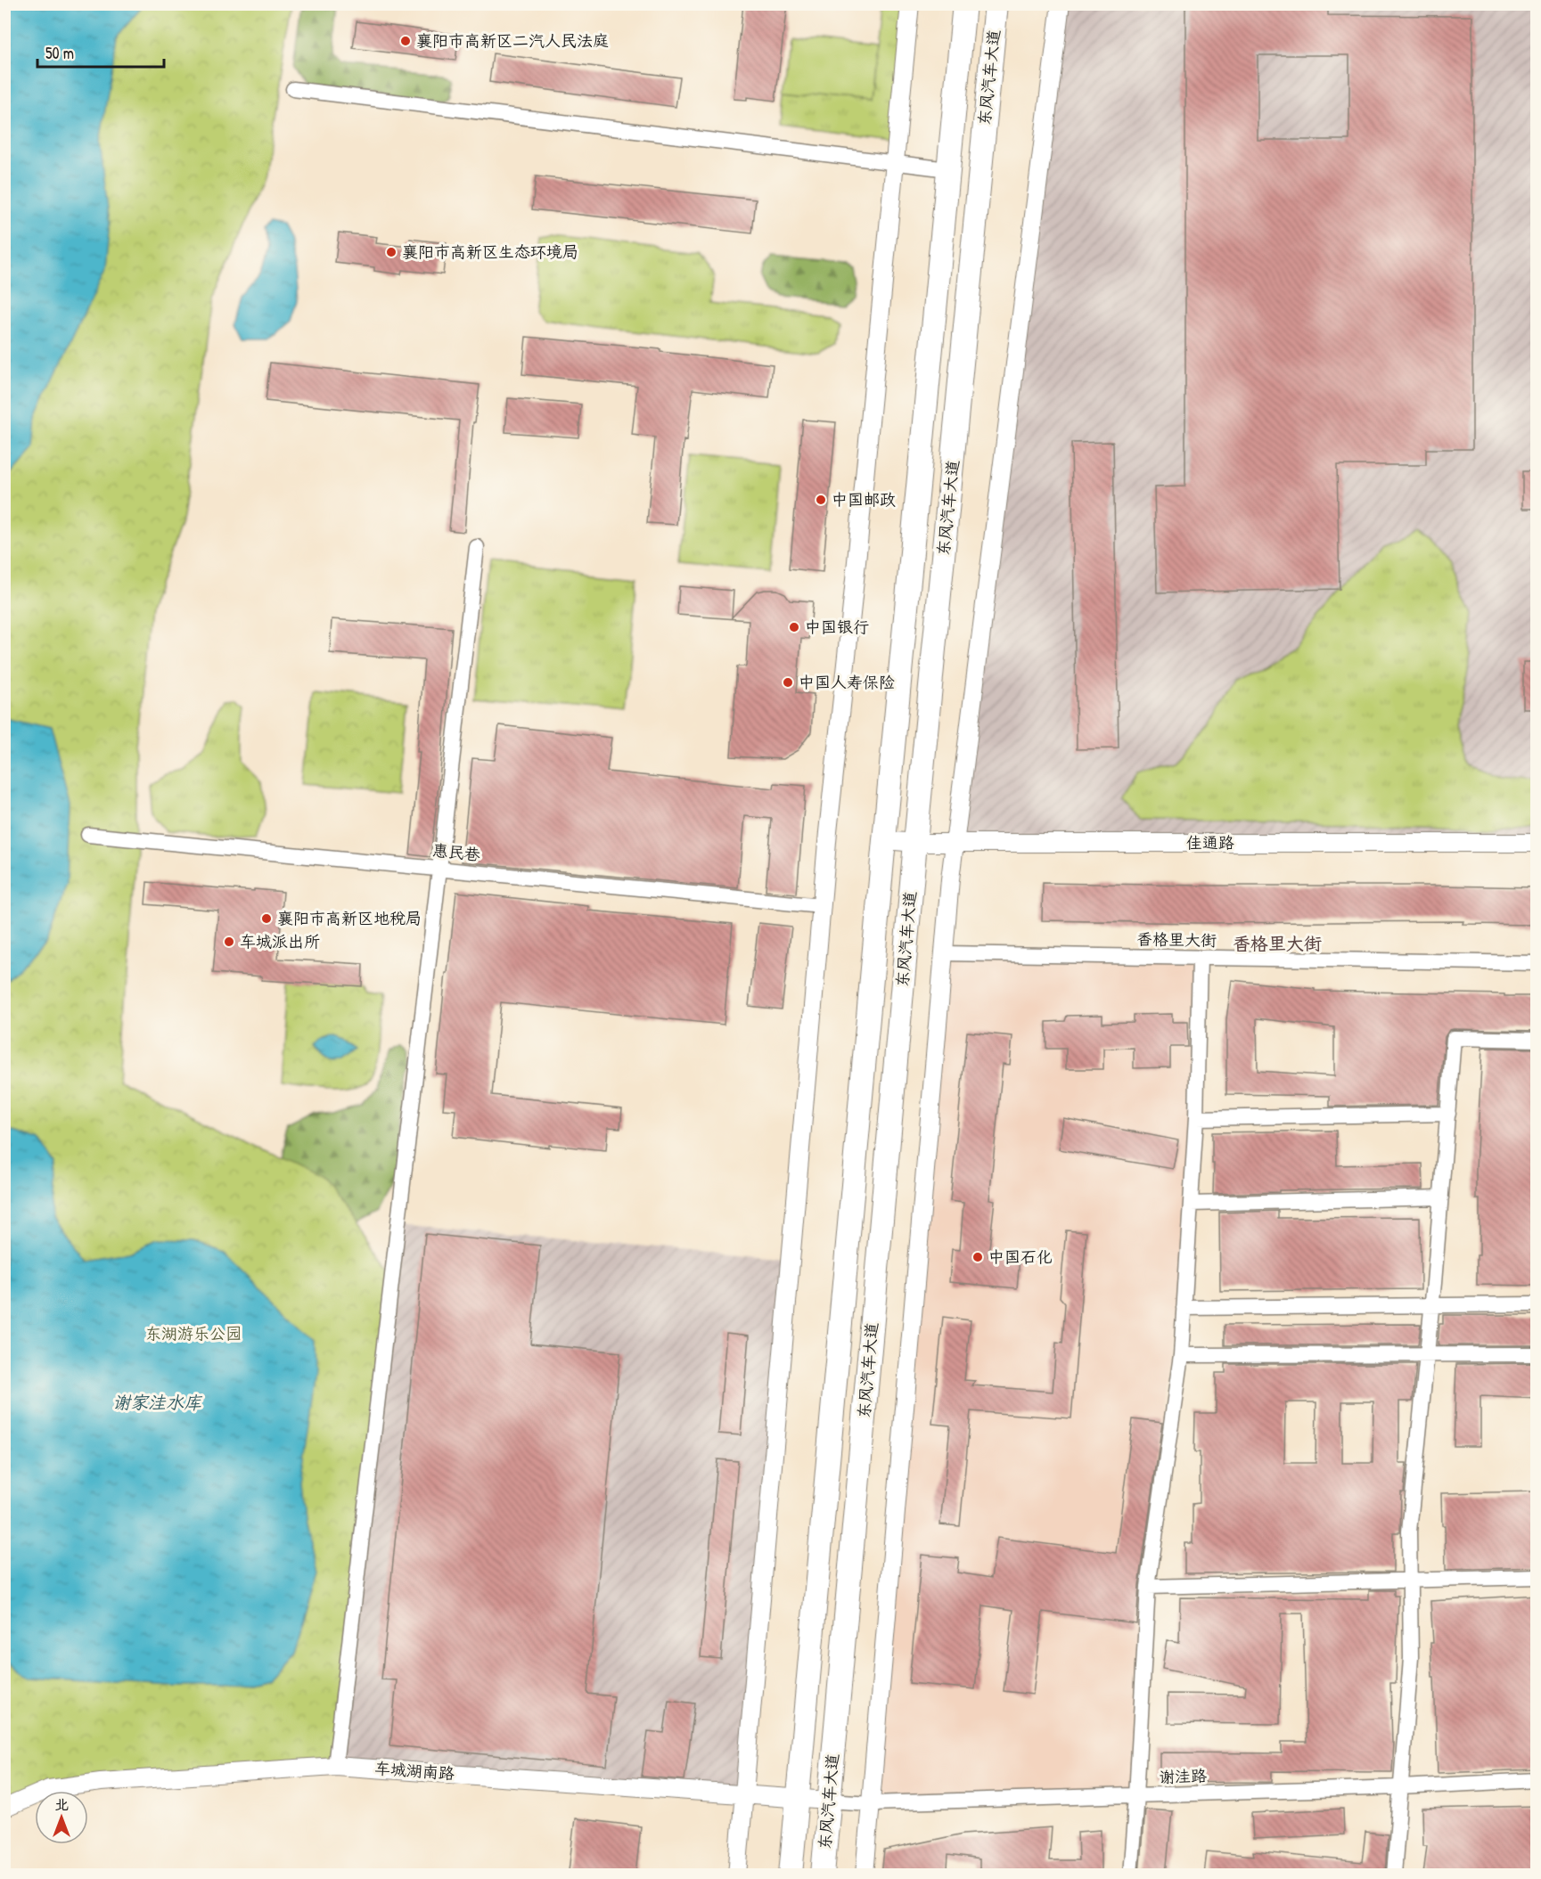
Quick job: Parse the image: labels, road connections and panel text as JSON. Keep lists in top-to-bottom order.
{
  "streets": {
    "main road": ["东风汽车大道"],
    "street": [
      "佳通路",
      "惠民巷",
      "香格里大街",
      "车城湖南路",
      "谢洼路"
    ]
  },
  "crossings": [
    ["东风汽车大道", "佳通路"],
    ["东风汽车大道", "车城湖南路"],
    ["东风汽车大道", "谢洼路"],
    ["车城湖南路", "谢洼路"]
  ],
  "districts": ["香格里大街"],
  "water": ["谢家洼水库"],
  "parks": ["东湖游乐公园"],
  "places": [
    "襄阳市高新区二汽人民法庭",
    "襄阳市高新区生态环境局",
    "中国邮政",
    "中国银行",
    "中国人寿保险",
    "襄阳市高新区地税局",
    "车城派出所",
    "中国石化"
  ],
  "scale_bar": "50 m",
  "north": "top"
}
